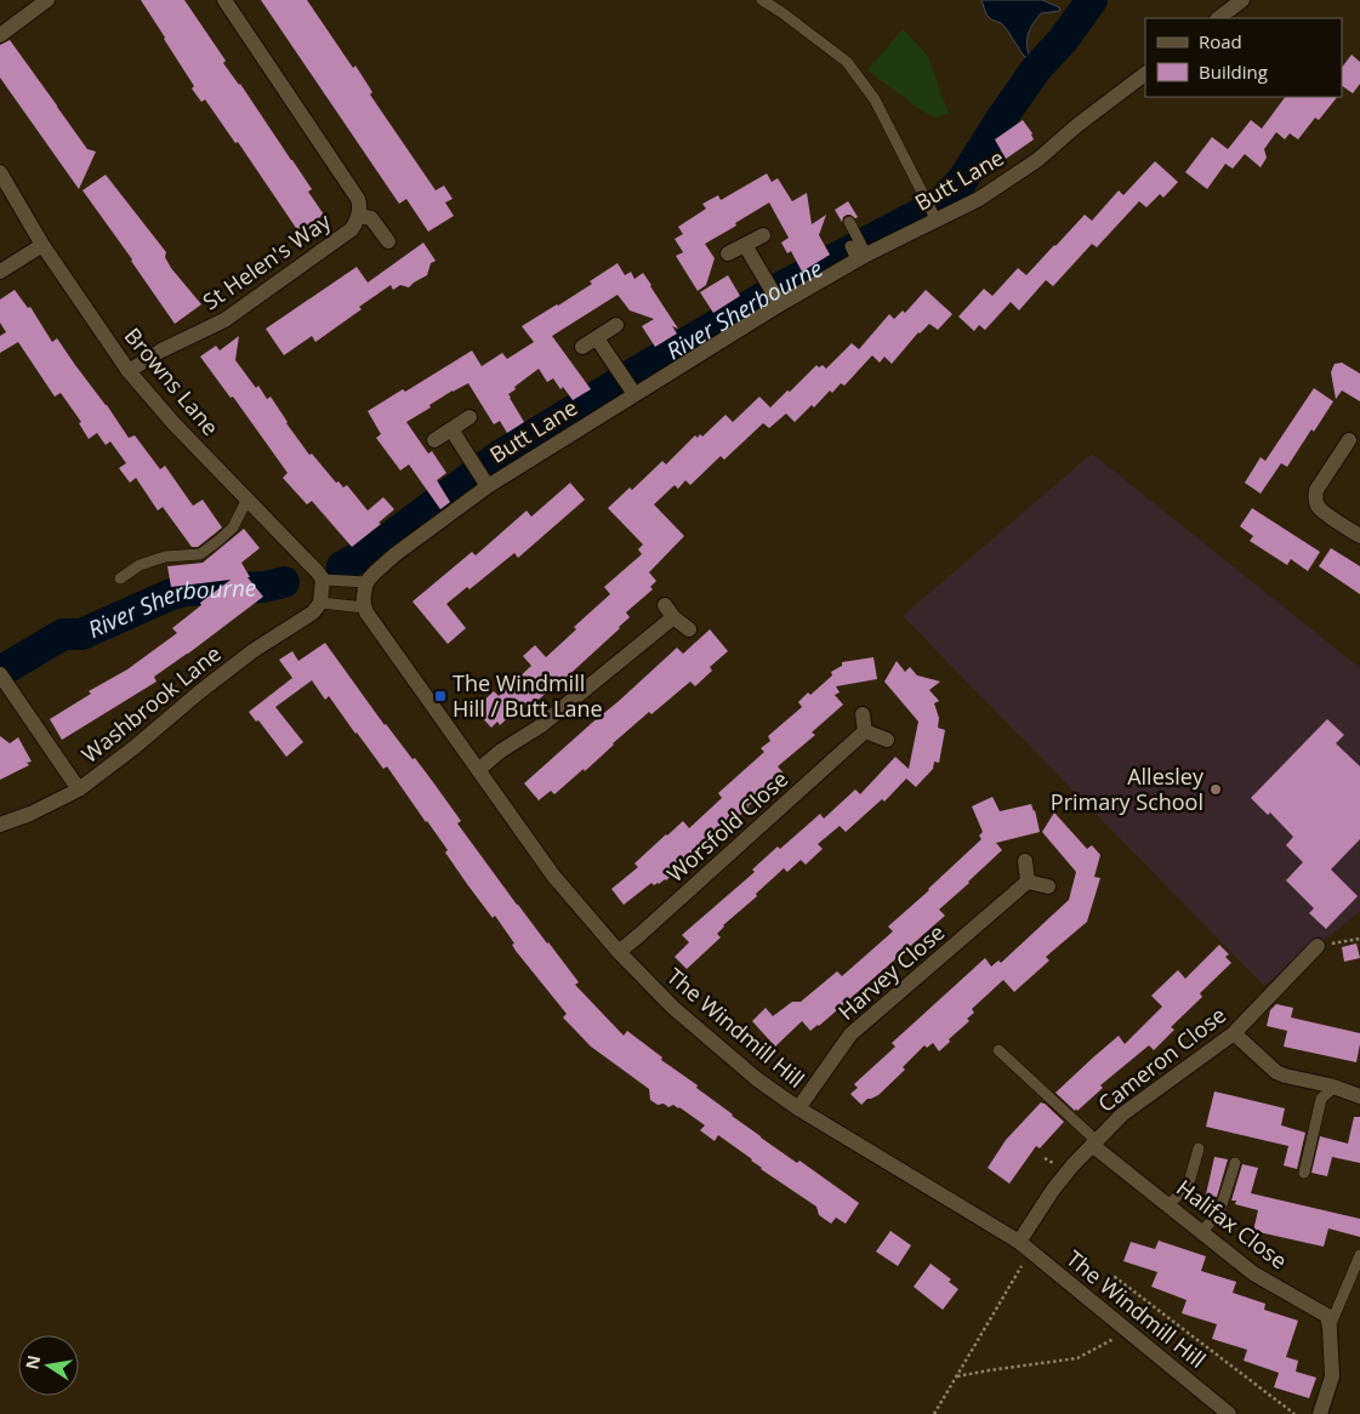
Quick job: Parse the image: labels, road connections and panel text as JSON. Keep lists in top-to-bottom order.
{
  "streets": {
    "street": [
      "Butt Lane",
      "St Helen's Way",
      "Browns Lane",
      "Washbrook Lane",
      "Worsfold Close",
      "Harvey Close",
      "The Windmill Hill",
      "Cameron Close",
      "Halifax Close"
    ]
  },
  "crossings": [
    ["St Helen's Way", "Browns Lane"],
    ["Worsfold Close", "The Windmill Hill"],
    ["Harvey Close", "The Windmill Hill"],
    ["The Windmill Hill", "Cameron Close"],
    ["Cameron Close", "Halifax Close"]
  ],
  "water": ["River Sherbourne"],
  "places": {
    "transit": ["The Windmill Hill / Butt Lane"],
    "other": ["Allesley Primary School"]
  },
  "legend": ["Road", "Building"],
  "north": "left"
}
